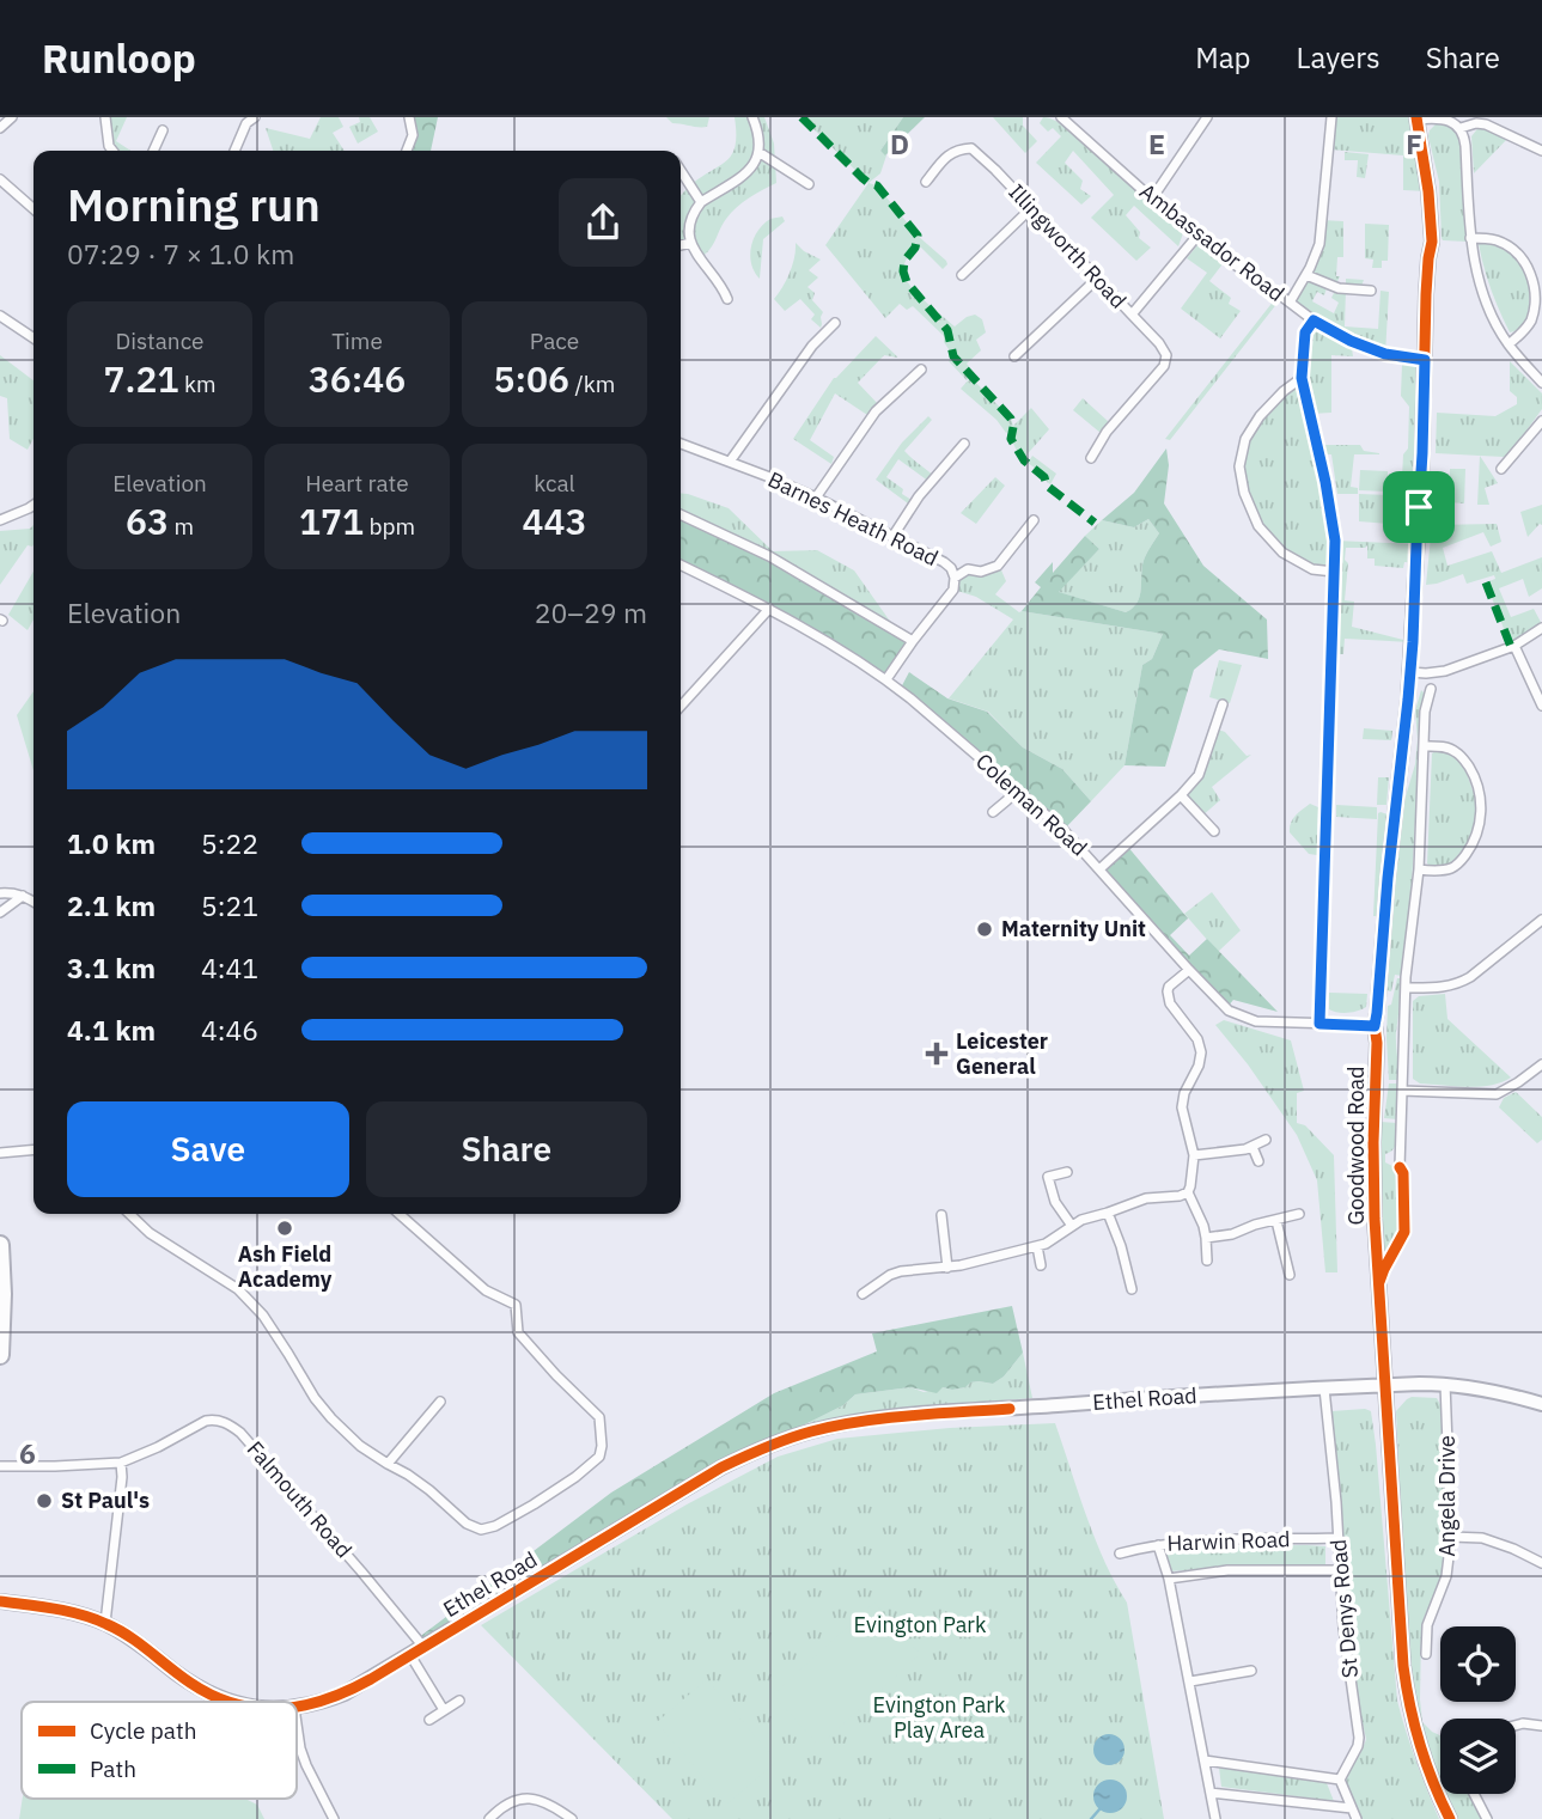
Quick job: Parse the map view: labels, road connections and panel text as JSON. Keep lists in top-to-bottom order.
{
  "streets": {
    "street": [
      "Ambassador Road",
      "Illingworth Road",
      "Barnes Heath Road",
      "Coleman Road",
      "Goodwood Road",
      "Ethel Road",
      "Angela Drive",
      "Falmouth Road",
      "Harwin Road",
      "St Denys Road"
    ]
  },
  "crossings": [
    ["Ambassador Road", "Illingworth Road"],
    ["Ambassador Road", "Goodwood Road"],
    ["Barnes Heath Road", "Coleman Road"],
    ["Coleman Road", "Goodwood Road"],
    ["Goodwood Road", "Ethel Road"],
    ["Ethel Road", "Angela Drive"],
    ["Ethel Road", "Falmouth Road"],
    ["Ethel Road", "St Denys Road"],
    ["Harwin Road", "St Denys Road"]
  ],
  "parks": ["Evington Park", "Evington Park Play Area"],
  "places": {
    "other": ["Maternity Unit", "Ash Field Academy", "St Paul's"],
    "health": ["Leicester General"]
  },
  "legend": ["Cycle path", "Path"],
  "page": {
    "header": "Runloop",
    "nav": ["Map", "Layers", "Share"],
    "heading": ["Morning run", "07:29 · 7 × 1.0 km"],
    "stats": [
      ["Distance", "7.21 km"],
      ["Time", "36:46"],
      ["Pace", "5:06 /km"],
      ["Elevation", "63 m"],
      ["Heart rate", "171 bpm"],
      ["kcal", "443"]
    ],
    "chart": ["Elevation", "20–29 m"],
    "list": [
      {
        "name": "1.0 km",
        "note": "5:22"
      },
      {
        "name": "2.1 km",
        "note": "5:21"
      },
      {
        "name": "3.1 km",
        "note": "4:41"
      },
      {
        "name": "4.1 km",
        "note": "4:46"
      }
    ],
    "buttons": ["Save", "Share"]
  },
  "grid": {
    "columns": ["D", "E", "F"],
    "rows": ["6"]
  }
}
